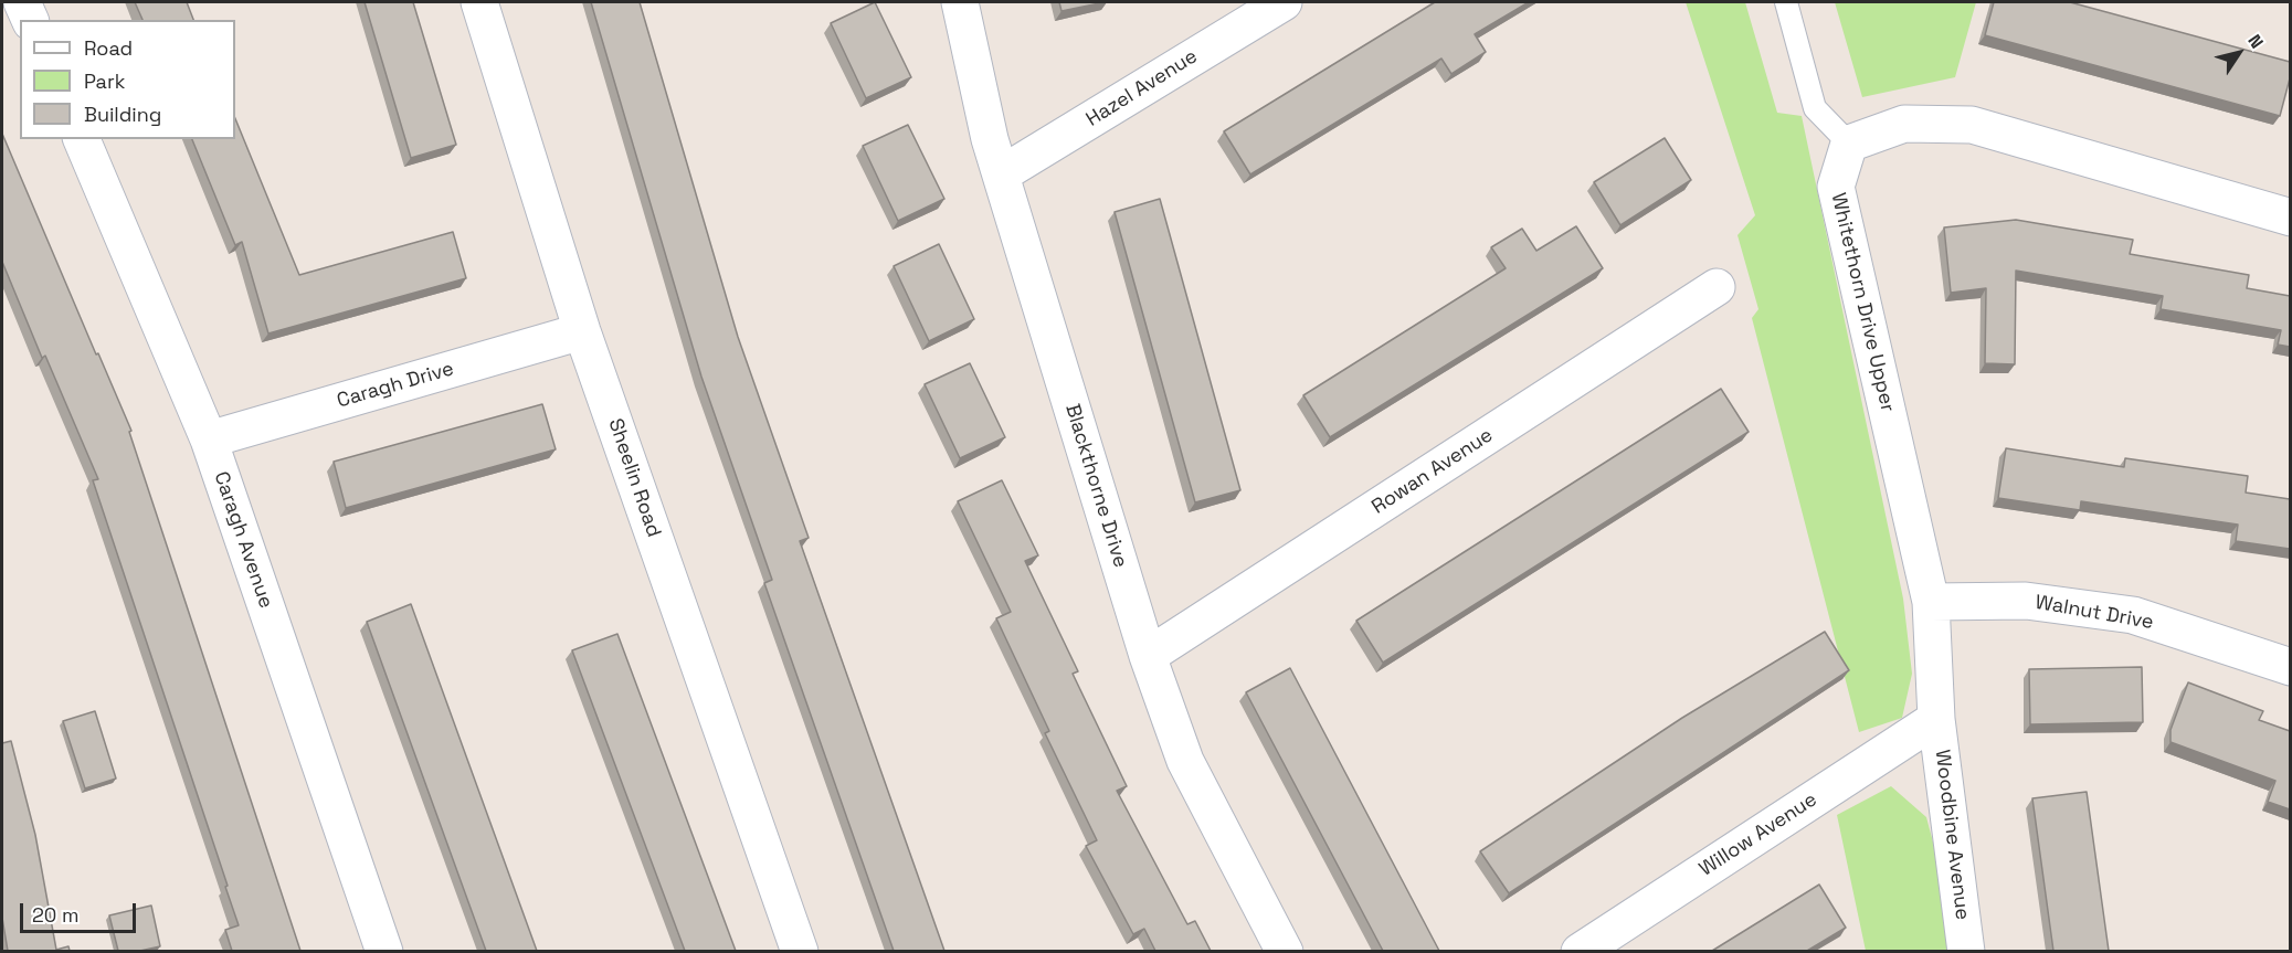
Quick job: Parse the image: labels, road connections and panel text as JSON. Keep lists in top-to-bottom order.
{
  "streets": {
    "street": [
      "Hazel Avenue",
      "Whitethorn Drive Upper",
      "Caragh Drive",
      "Rowan Avenue",
      "Sheelin Road",
      "Blackthorne Drive",
      "Caragh Avenue",
      "Walnut Drive",
      "Willow Avenue",
      "Woodbine Avenue"
    ]
  },
  "crossings": [
    ["Hazel Avenue", "Blackthorne Drive"],
    ["Whitethorn Drive Upper", "Walnut Drive"],
    ["Whitethorn Drive Upper", "Willow Avenue"],
    ["Whitethorn Drive Upper", "Woodbine Avenue"],
    ["Caragh Drive", "Sheelin Road"],
    ["Caragh Drive", "Caragh Avenue"],
    ["Rowan Avenue", "Blackthorne Drive"],
    ["Willow Avenue", "Woodbine Avenue"]
  ],
  "legend": ["Road", "Park", "Building"],
  "scale_bar": "20 m",
  "north": "top right"
}
